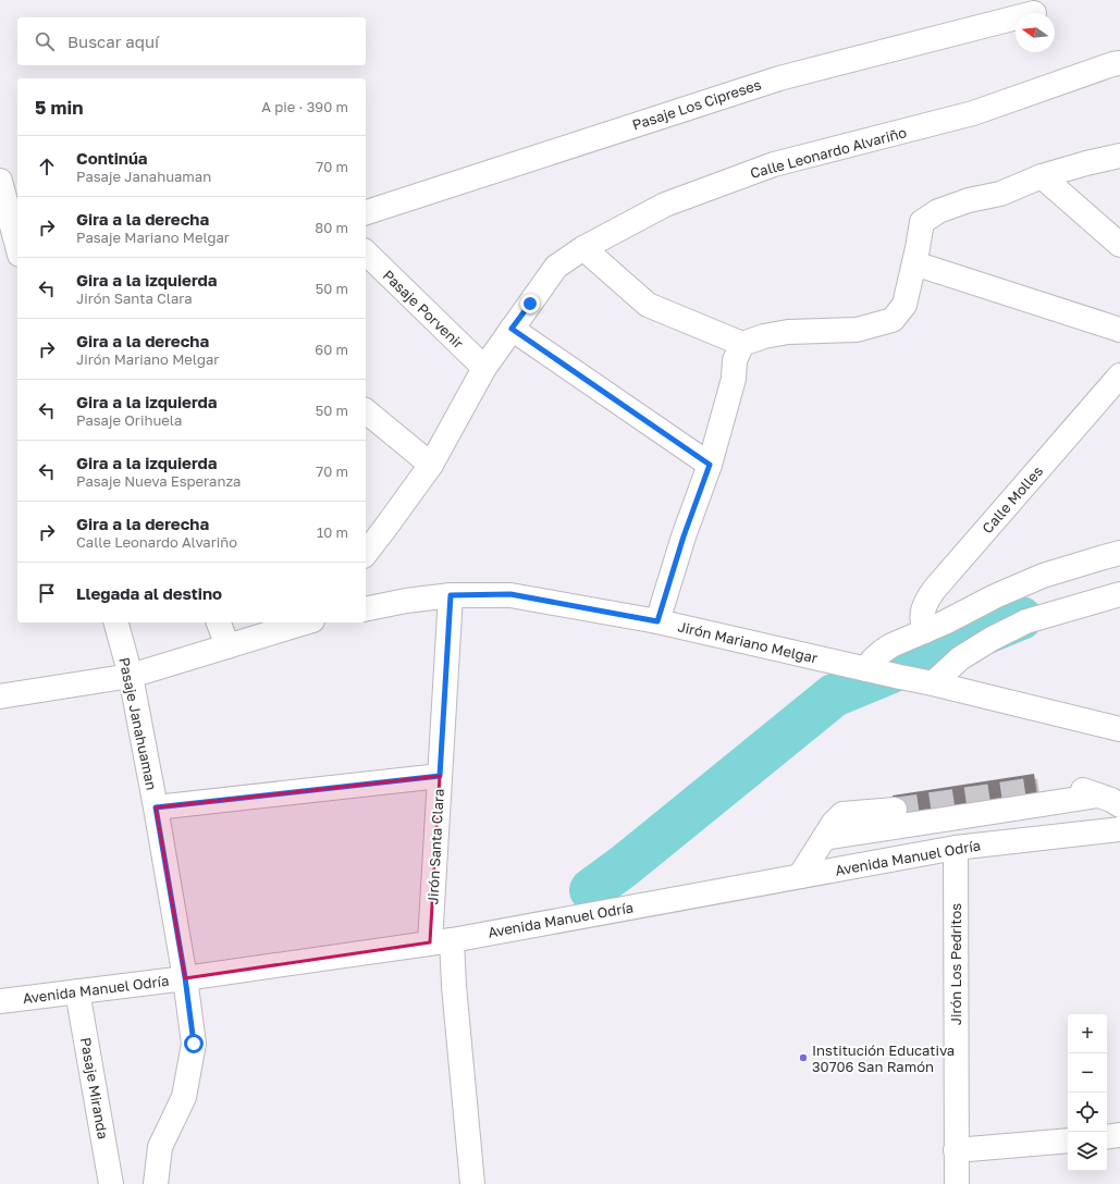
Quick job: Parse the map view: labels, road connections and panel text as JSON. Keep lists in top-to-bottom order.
{
  "streets": {
    "main road": [
      "Pasaje Los Cipreses",
      "Calle Leonardo Alvariño",
      "Pasaje Porvenir",
      "Calle Molles",
      "Jirón Mariano Melgar",
      "Pasaje Janahuaman",
      "Jirón Santa Clara",
      "Avenida Manuel Odría",
      "Jirón Los Pedritos",
      "Pasaje Miranda"
    ]
  },
  "crossings": [
    ["Calle Leonardo Alvariño", "Pasaje Porvenir"],
    ["Jirón Mariano Melgar", "Jirón Santa Clara"],
    ["Pasaje Janahuaman", "Avenida Manuel Odría"],
    ["Jirón Santa Clara", "Avenida Manuel Odría"],
    ["Avenida Manuel Odría", "Jirón Los Pedritos"],
    ["Avenida Manuel Odría", "Pasaje Miranda"]
  ],
  "places": ["Institución Educativa 30706 San Ramón"],
  "north": "left",
  "page": {
    "search": "Buscar aquí",
    "heading": ["5 min", "A pie · 390 m"],
    "list": [
      ["Continúa", "Pasaje Janahuaman", "70 m"],
      ["Gira a la derecha", "Pasaje Mariano Melgar", "80 m"],
      ["Gira a la izquierda", "Jirón Santa Clara", "50 m"],
      ["Gira a la derecha", "Jirón Mariano Melgar", "60 m"],
      ["Gira a la izquierda", "Pasaje Orihuela", "50 m"],
      ["Gira a la izquierda", "Pasaje Nueva Esperanza", "70 m"],
      ["Gira a la derecha", "Calle Leonardo Alvariño", "10 m"],
      "Llegada al destino"
    ],
    "map_buttons": ["+", "−"]
  }
}
